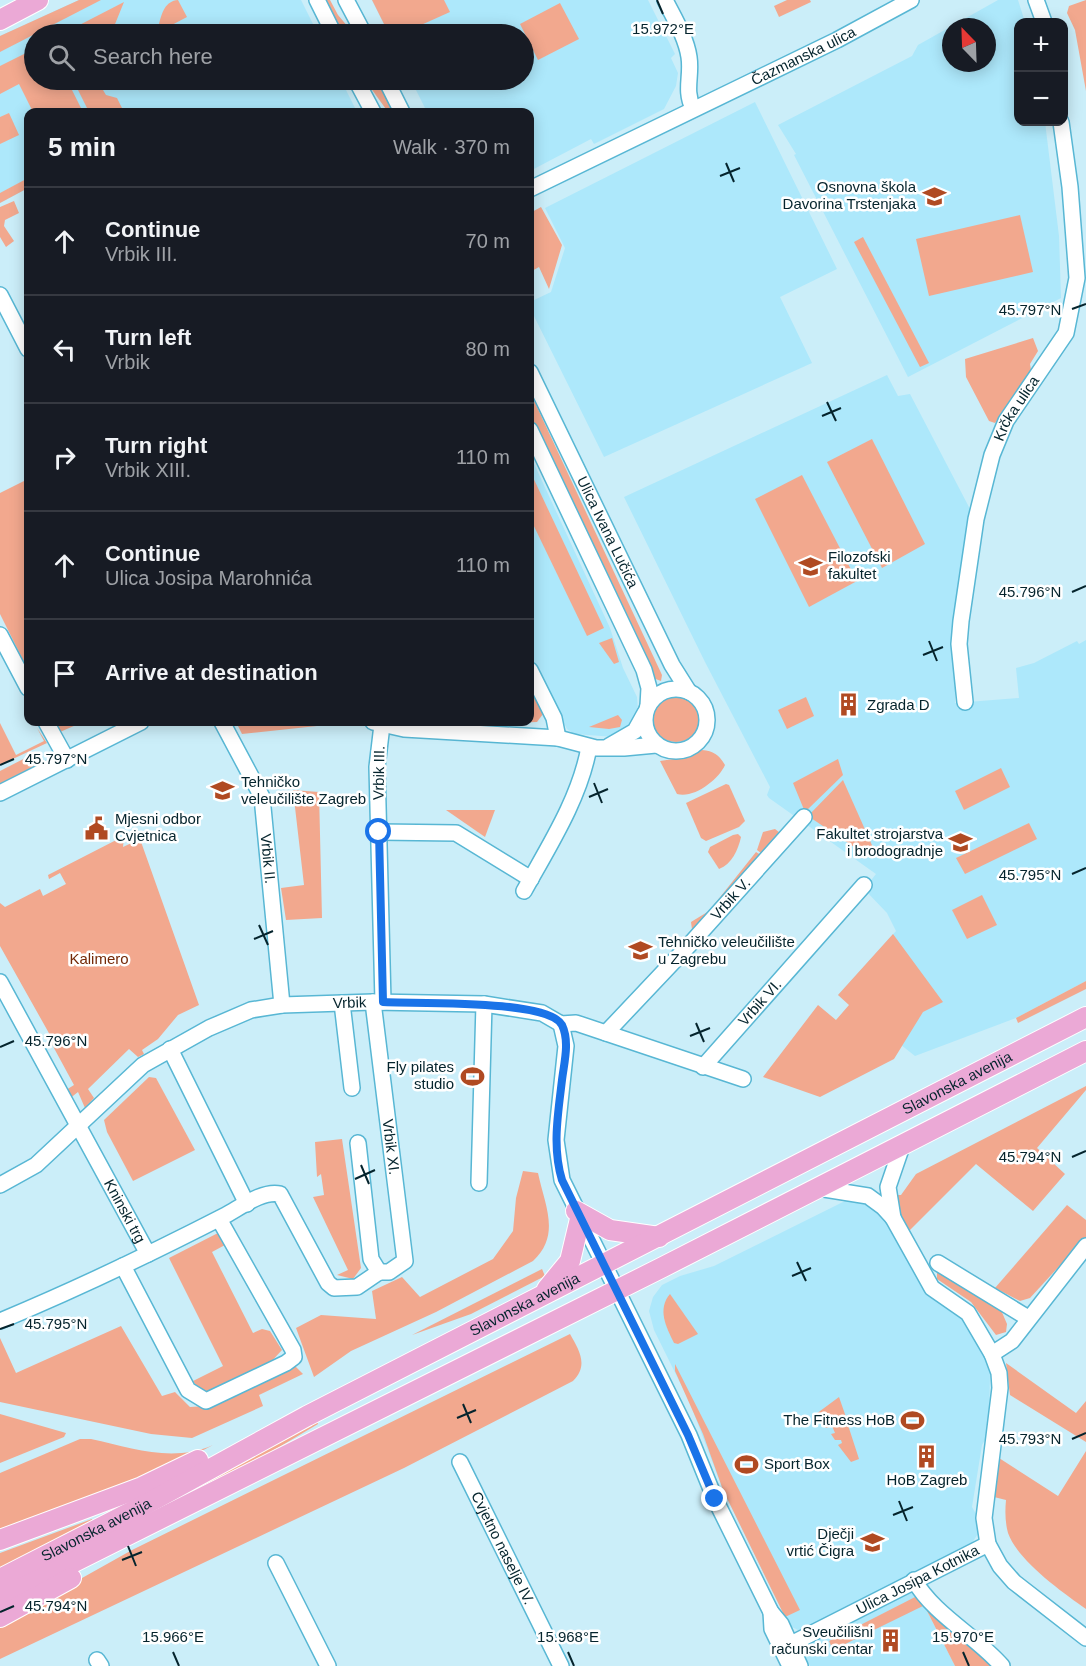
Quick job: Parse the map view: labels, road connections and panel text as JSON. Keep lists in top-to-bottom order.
{
  "streets": {
    "main road": ["Slavonska avenija"],
    "street": [
      "Čazmanska ulica",
      "Krčka ulica",
      "Ulica Ivana Lučića",
      "Vrbik III.",
      "Vrbik II.",
      "Vrbik V.",
      "Vrbik",
      "Vrbik VI.",
      "Vrbik XI.",
      "Kninski trg",
      "Cvjetno naselje IV.",
      "Ulica Josipa Kotnika"
    ]
  },
  "crossings": [
    ["Vrbik III.", "Vrbik"],
    ["Vrbik III.", "Vrbik XI."],
    ["Vrbik II.", "Vrbik"],
    ["Vrbik V.", "Vrbik"],
    ["Vrbik", "Vrbik VI."],
    ["Vrbik", "Vrbik XI."],
    ["Vrbik", "Kninski trg"]
  ],
  "parks": ["Kalimero"],
  "places": {
    "school or university": [
      "Osnovna škola Davorina Trstenjaka",
      "Filozofski fakultet",
      "Tehničko veleučilište Zagreb",
      "Fakultet strojarstva i brodogradnje",
      "Tehničko veleučilište u Zagrebu",
      "Dječji vrtić Čigra"
    ],
    "building": ["Zgrada D", "HoB Zagreb", "Sveučilišni računski centar"],
    "public building": ["Mjesni odbor Cvjetnica"],
    "sports": ["Fly pilates studio", "The Fitness HoB", "Sport Box"]
  },
  "north": "top left",
  "page": {
    "map_buttons": ["+", "−"],
    "search": "Search here",
    "heading": ["5 min", "Walk · 370 m"],
    "list": [
      ["Continue", "Vrbik III.", "70 m"],
      ["Turn left", "Vrbik", "80 m"],
      ["Turn right", "Vrbik XIII.", "110 m"],
      ["Continue", "Ulica Josipa Marohnića", "110 m"],
      "Arrive at destination"
    ]
  },
  "coordinates": [
    "15.972°E",
    "45.797°N",
    "45.796°N",
    "45.795°N",
    "45.794°N",
    "45.793°N",
    "15.966°E",
    "15.968°E",
    "15.970°E"
  ]
}
